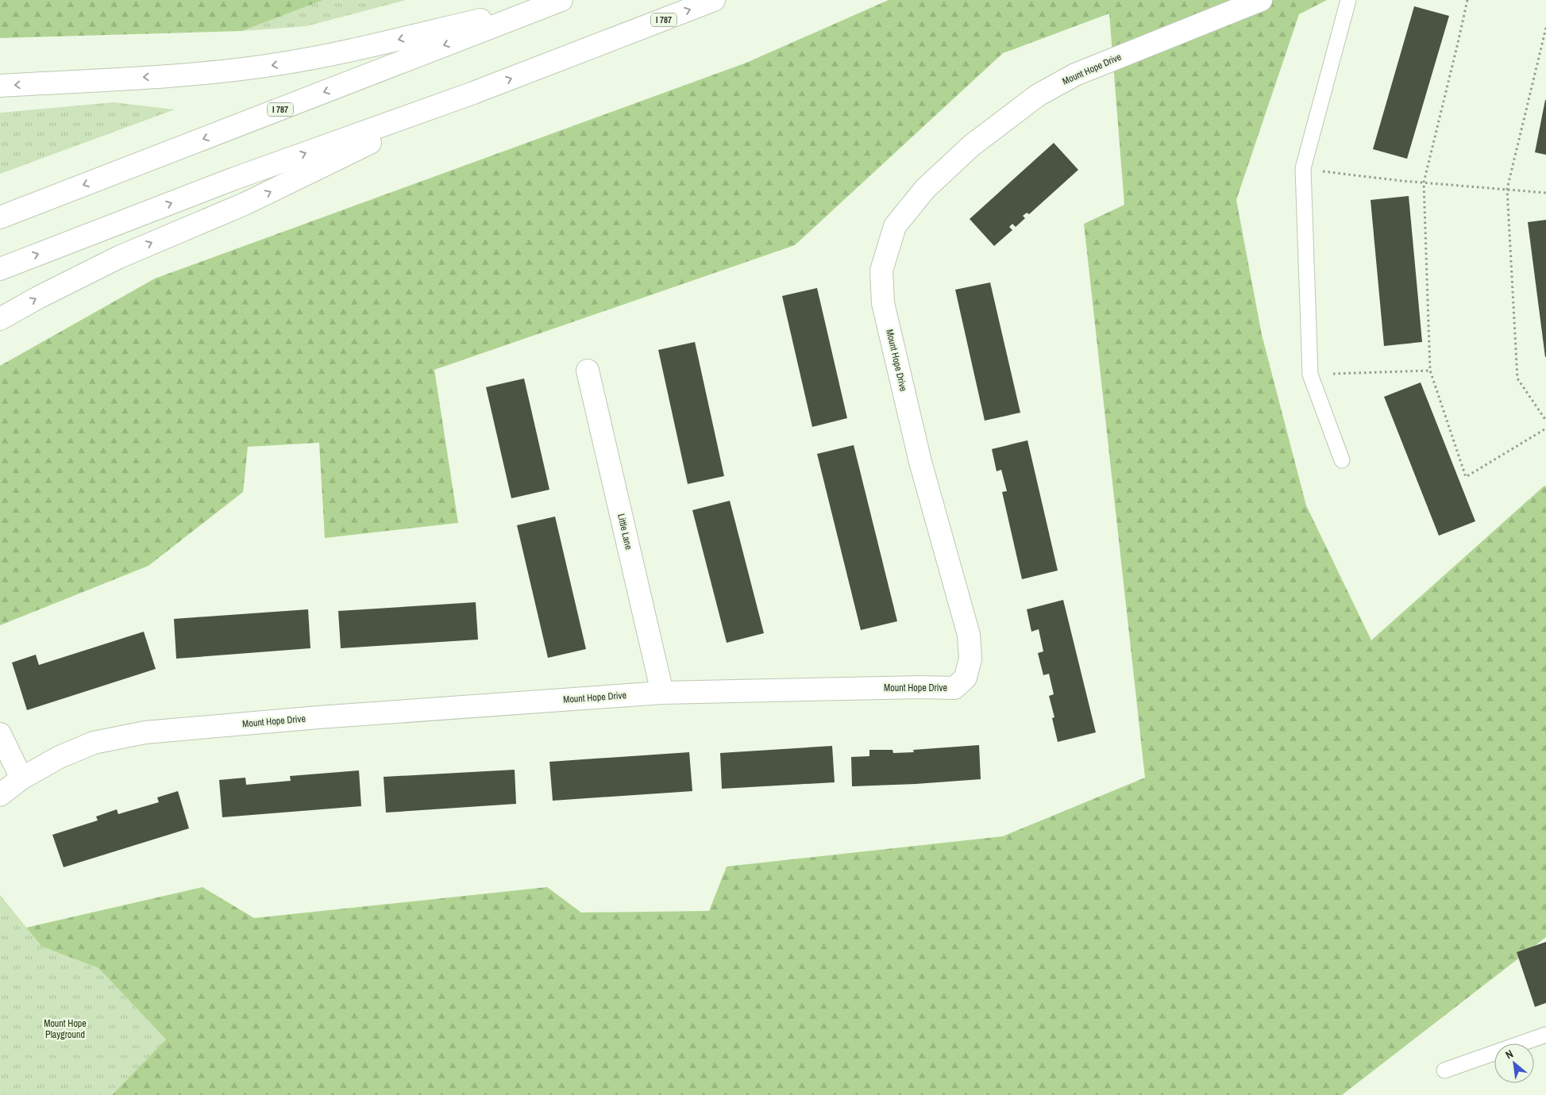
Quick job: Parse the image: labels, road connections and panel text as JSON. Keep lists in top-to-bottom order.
{
  "streets": {
    "main road": ["I 787", "Mount Hope Drive", "Little Lane"]
  },
  "crossings": [
    ["Mount Hope Drive", "Little Lane"]
  ],
  "parks": ["Mount Hope Playground"],
  "north": "top left"
}
